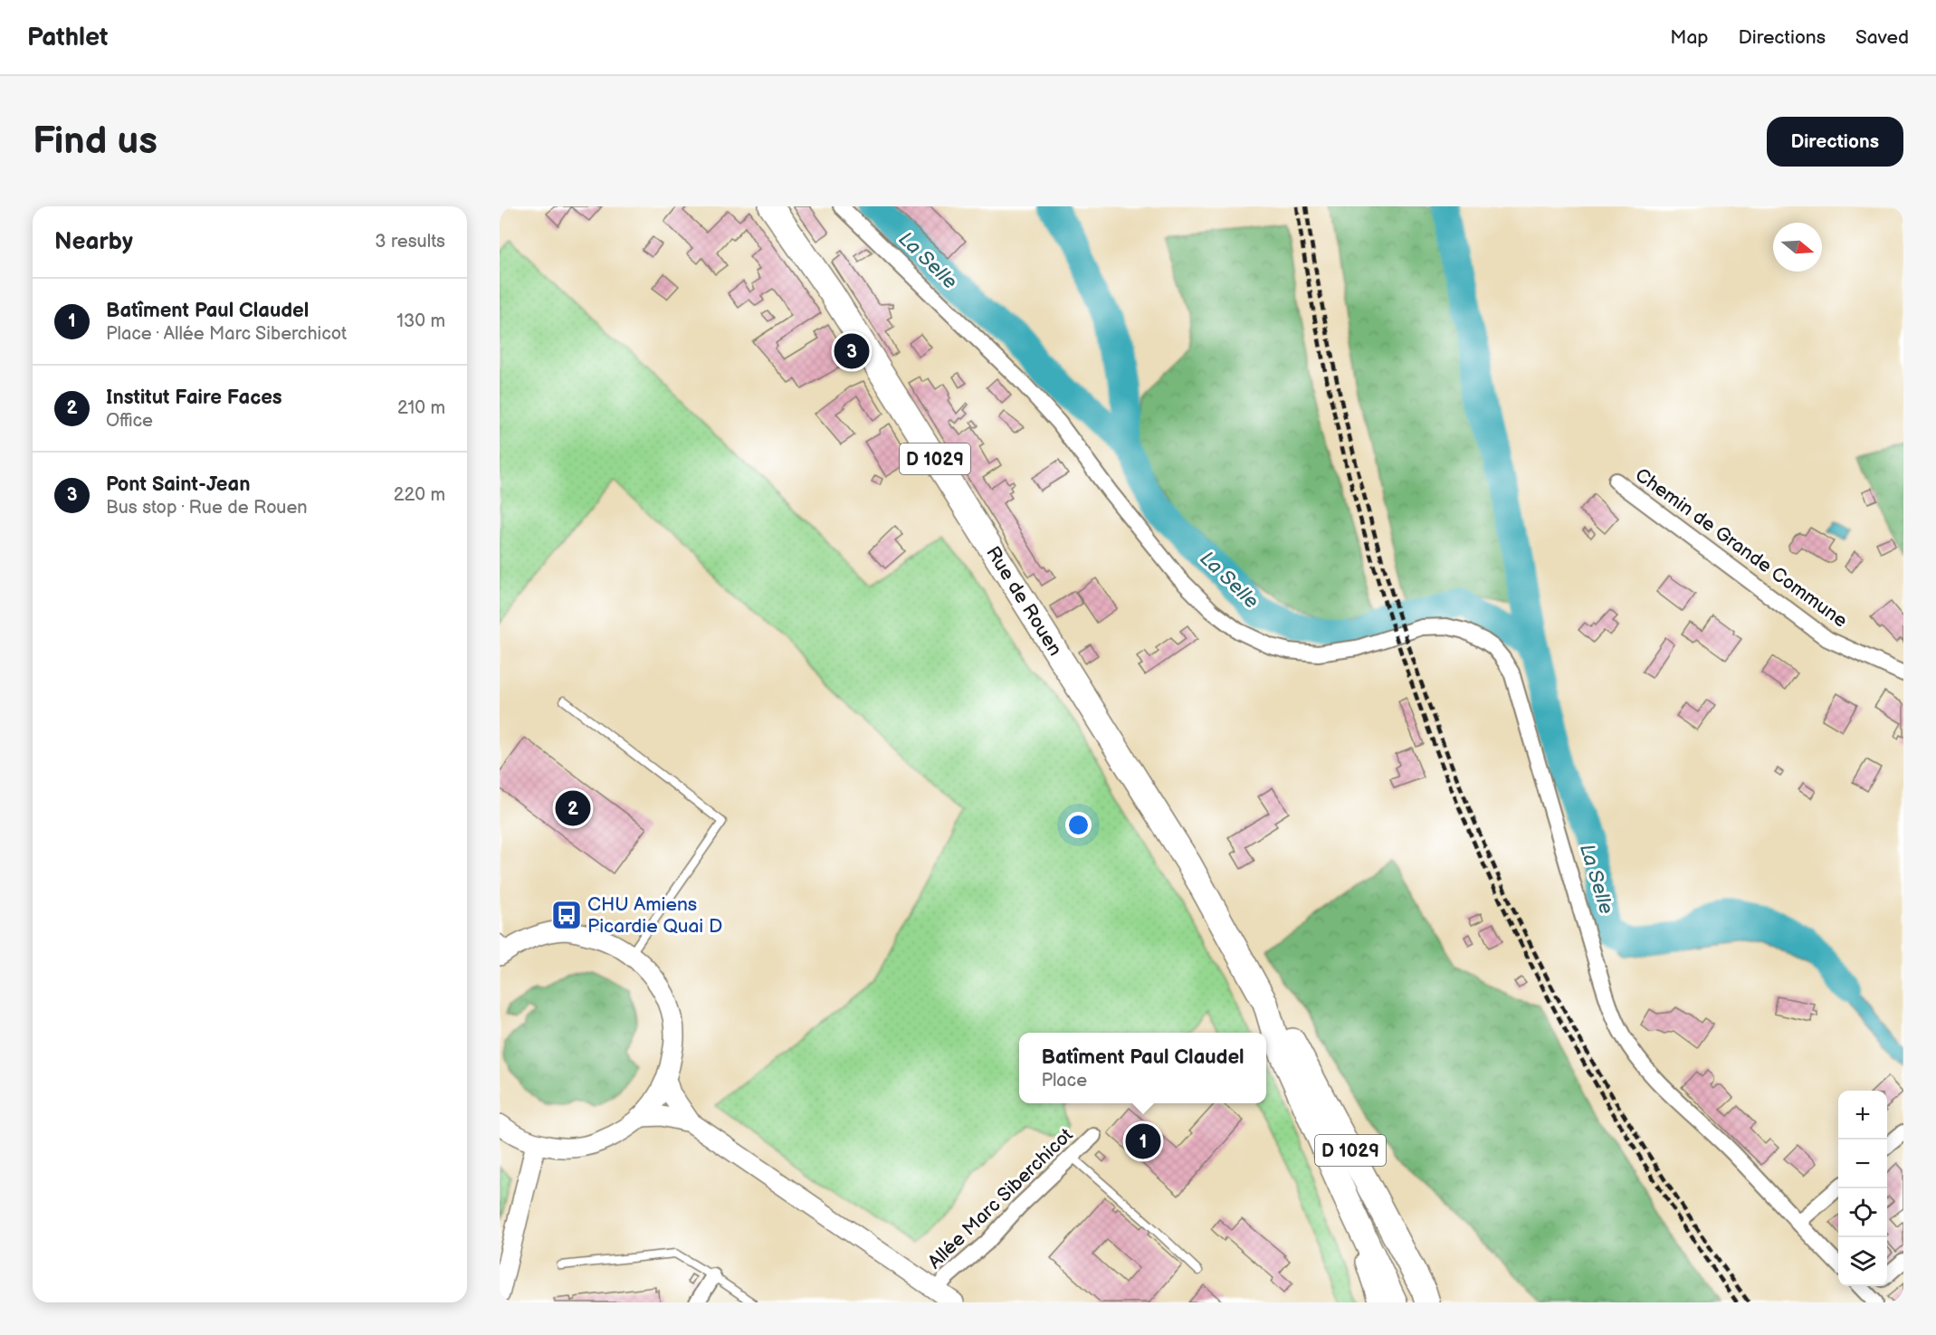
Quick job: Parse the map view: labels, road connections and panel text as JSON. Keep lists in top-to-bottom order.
{
  "streets": {
    "main road": ["D 1029", "Rue de Rouen"],
    "street": ["Chemin de Grande Commune", "Allée Marc Siberchicot"]
  },
  "water": ["La Selle"],
  "places": {
    "bus stop": ["CHU Amiens Picardie Quai D"]
  },
  "north": "right",
  "page": {
    "header": "Pathlet",
    "nav": ["Map", "Directions", "Saved"],
    "buttons": "Directions",
    "title": "Find us",
    "heading": ["Nearby", "3 results"],
    "list": [
      {
        "mark": "1",
        "name": "Batîment Paul Claudel",
        "note": "Place · Allée Marc Siberchicot",
        "value": "130 m"
      },
      {
        "mark": "2",
        "name": "Institut Faire Faces",
        "note": "Office",
        "value": "210 m"
      },
      {
        "mark": "3",
        "name": "Pont Saint-Jean",
        "note": "Bus stop · Rue de Rouen",
        "value": "220 m"
      }
    ],
    "pins": ["3", "2", "1"],
    "popup": ["Batîment Paul Claudel", "Place"],
    "map_buttons": ["+", "−"]
  }
}
